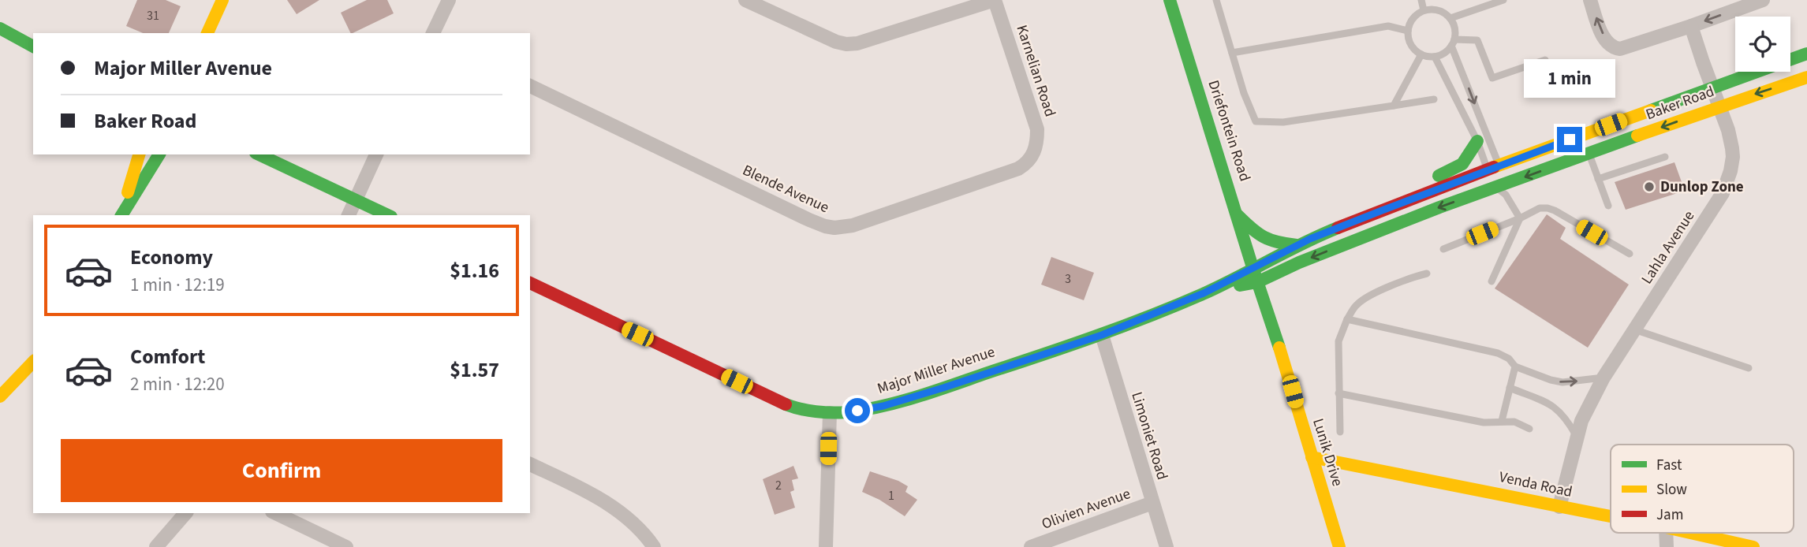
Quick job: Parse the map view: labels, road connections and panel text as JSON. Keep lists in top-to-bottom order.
{
  "streets": {
    "main road": [
      "Baker Road",
      "Driefontein Road",
      "Major Miller Avenue",
      "Lunik Drive",
      "Venda Road"
    ],
    "street": [
      "Karnelian Road",
      "Blende Avenue",
      "Lahla Avenue",
      "Limoniet Road",
      "Olivien Avenue"
    ]
  },
  "crossings": [
    ["Karnelian Road", "Blende Avenue"],
    ["Baker Road", "Driefontein Road"],
    ["Baker Road", "Lahla Avenue"],
    ["Baker Road", "Major Miller Avenue"],
    ["Baker Road", "Lunik Drive"],
    ["Driefontein Road", "Major Miller Avenue"],
    ["Driefontein Road", "Lunik Drive"],
    ["Lahla Avenue", "Venda Road"],
    ["Major Miller Avenue", "Limoniet Road"],
    ["Major Miller Avenue", "Lunik Drive"],
    ["Limoniet Road", "Olivien Avenue"],
    ["Lunik Drive", "Venda Road"]
  ],
  "one_way": ["Baker Road"],
  "places": ["Dunlop Zone"],
  "house_numbers": [
    "31",
    "3",
    "2",
    "1"
  ],
  "legend": ["Fast", "Slow", "Jam"],
  "page": {
    "banner": ["Major Miller Avenue", "Baker Road"],
    "bubble": "1 min",
    "list": [
      {
        "name": "Economy",
        "note": "1 min · 12:19",
        "value": "$1.16"
      },
      {
        "name": "Comfort",
        "note": "2 min · 12:20",
        "value": "$1.57"
      }
    ],
    "buttons": "Confirm"
  }
}
